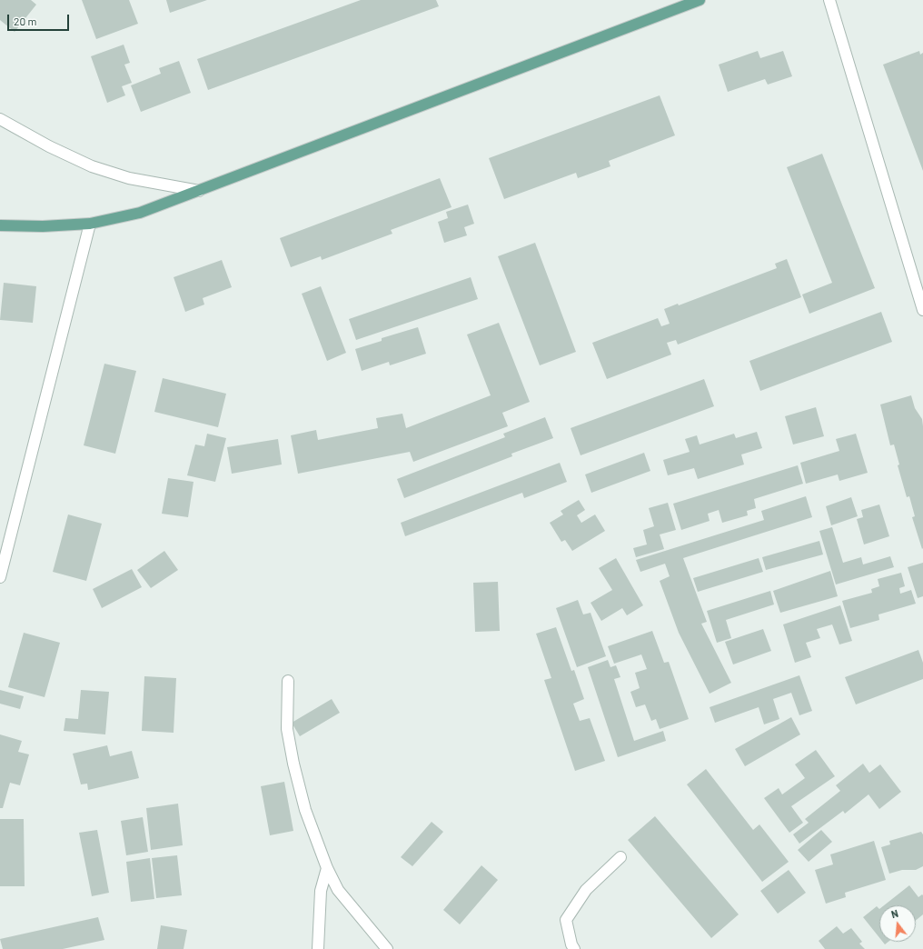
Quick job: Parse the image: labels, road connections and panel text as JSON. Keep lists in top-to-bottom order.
{
  "scale_bar": "20 m",
  "north": "top"
}
